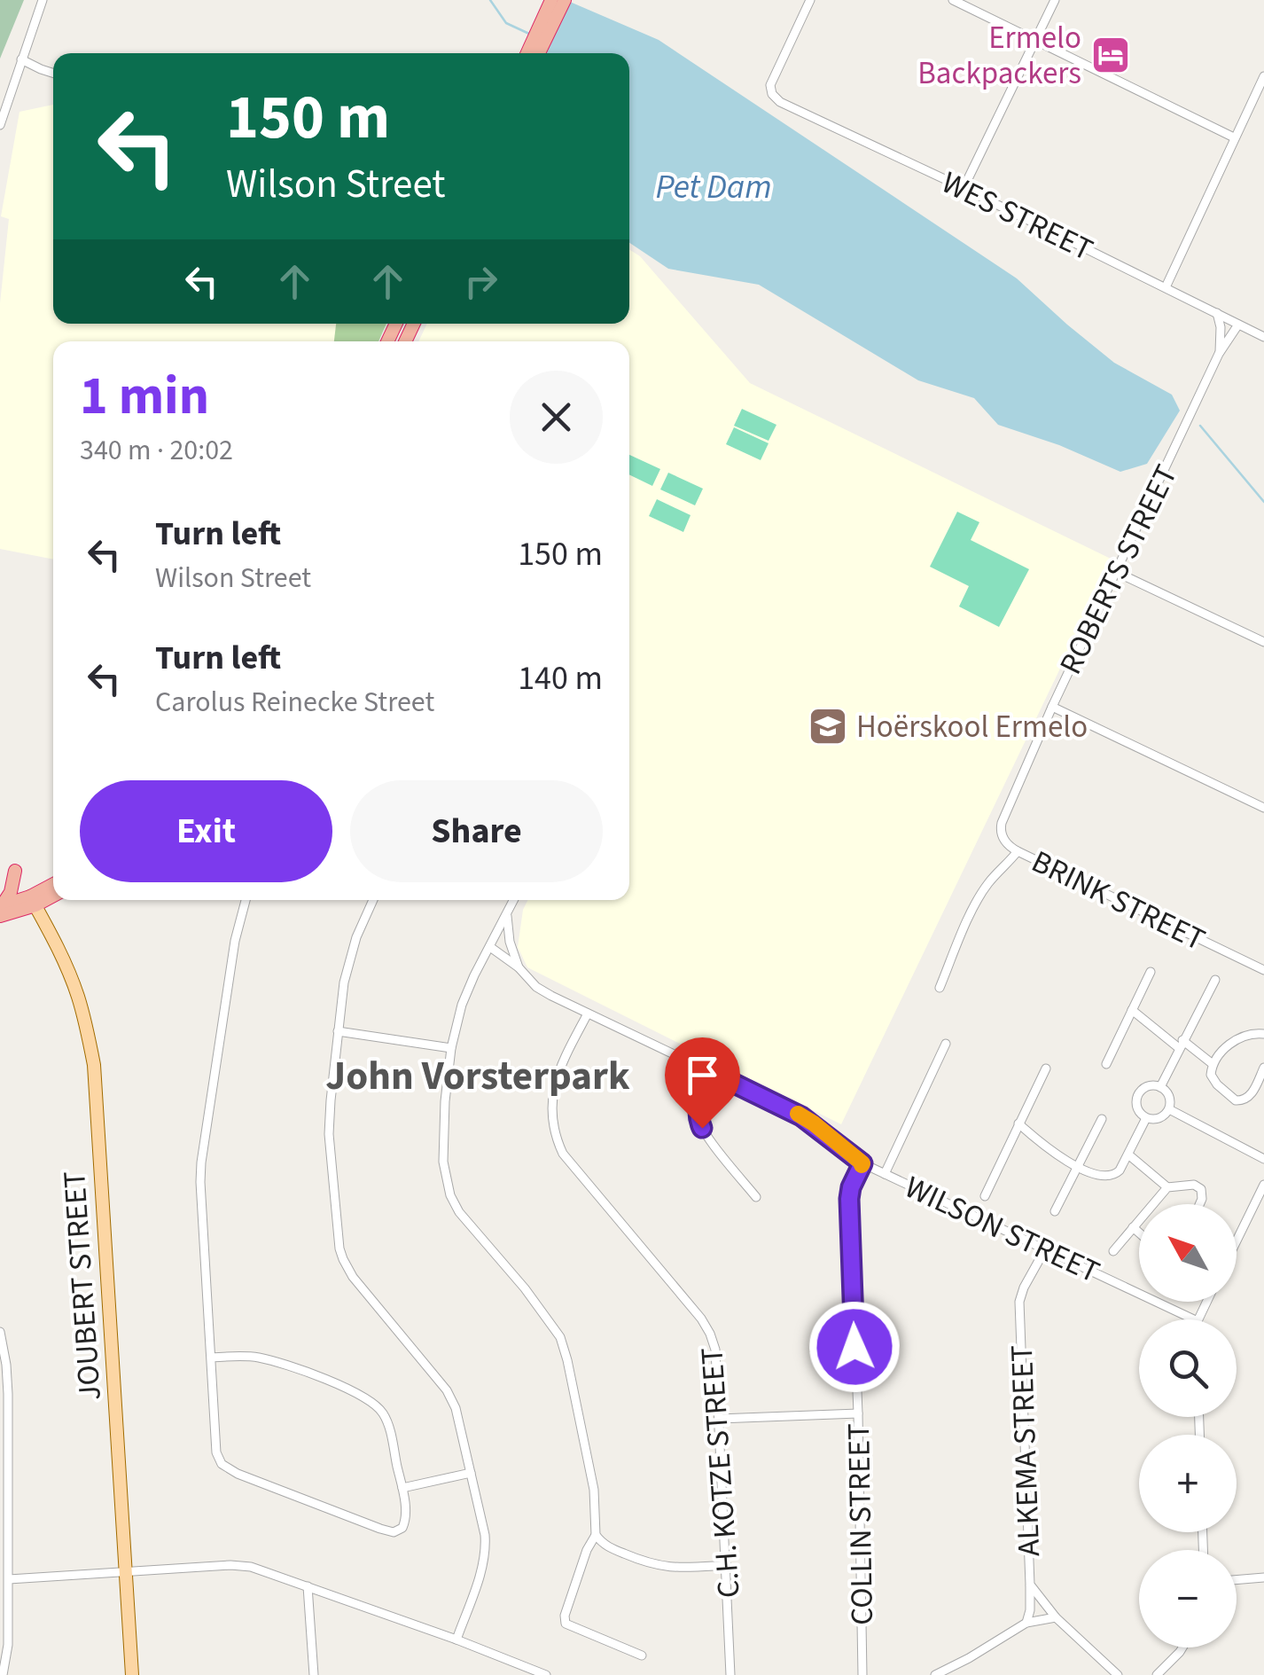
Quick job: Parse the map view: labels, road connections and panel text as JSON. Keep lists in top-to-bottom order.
{
  "streets": {
    "main road": ["JOUBERT STREET"],
    "street": [
      "WES STREET",
      "ROBERTS STREET",
      "BRINK STREET",
      "WILSON STREET",
      "ALKEMA STREET",
      "C.H. KOTZE STREET",
      "COLLIN STREET"
    ]
  },
  "crossings": [
    ["WES STREET", "ROBERTS STREET"],
    ["ROBERTS STREET", "BRINK STREET"],
    ["WILSON STREET", "ALKEMA STREET"],
    ["WILSON STREET", "C.H. KOTZE STREET"],
    ["WILSON STREET", "COLLIN STREET"]
  ],
  "districts": ["John Vorsterpark"],
  "water": ["Pet Dam"],
  "places": {
    "hotel": ["Ermelo Backpackers"],
    "school or university": ["Hoërskool Ermelo"]
  },
  "north": "top left",
  "page": {
    "turn": ["150 m", "Wilson Street"],
    "heading": ["1 min", "340 m · 20:02"],
    "list": [
      {
        "name": "Turn left",
        "note": "Wilson Street",
        "value": "150 m"
      },
      {
        "name": "Turn left",
        "note": "Carolus Reinecke Street",
        "value": "140 m"
      }
    ],
    "buttons": ["Exit", "Share"],
    "map_buttons": ["+", "−"]
  }
}
